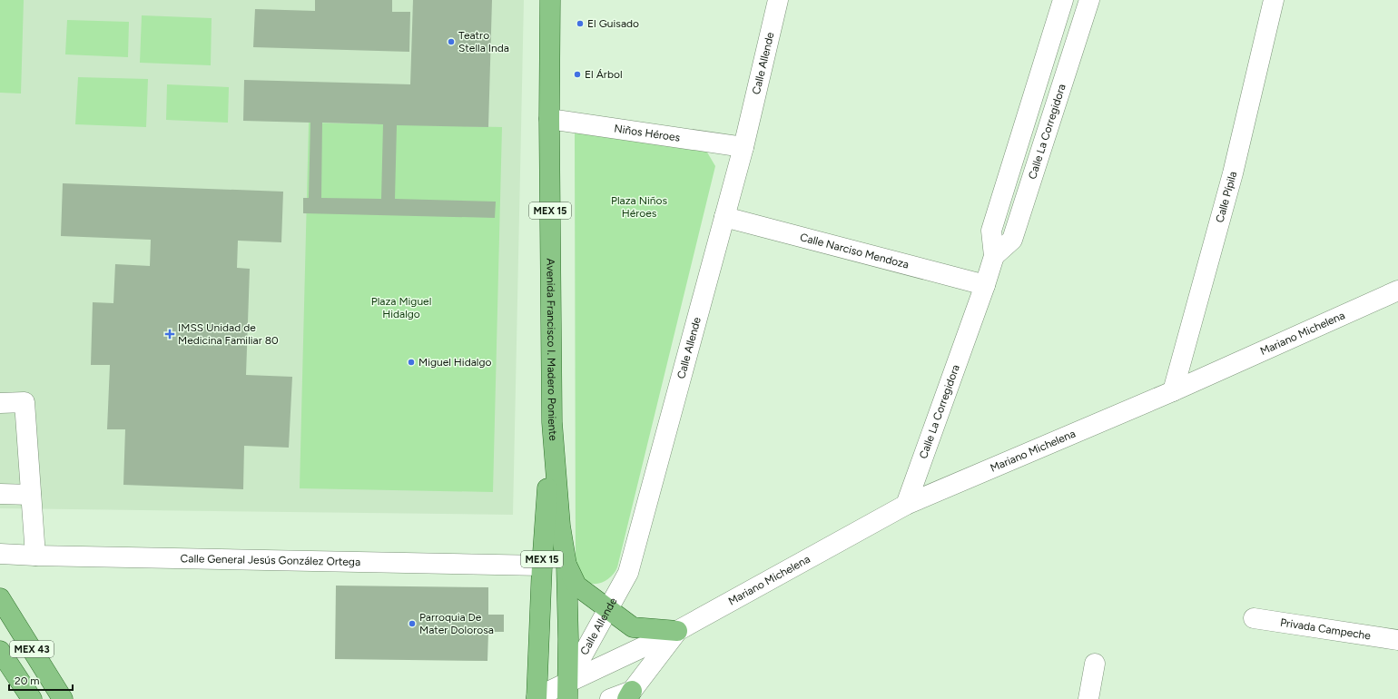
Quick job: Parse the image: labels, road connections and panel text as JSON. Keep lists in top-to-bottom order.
{
  "streets": {
    "main road": ["MEX 15", "Avenida Francisco I. Madero Poniente", "MEX 43"],
    "street": [
      "Calle Allende",
      "Calle La Corregidora",
      "Niños Héroes",
      "Calle Pípila",
      "Calle Narciso Mendoza",
      "Mariano Michelena",
      "Calle General Jesús González Ortega",
      "Privada Campeche"
    ]
  },
  "crossings": [
    ["Calle Allende", "Niños Héroes"],
    ["Calle Allende", "Calle Narciso Mendoza"],
    ["Calle Allende", "Mariano Michelena"],
    ["Calle Allende", "Avenida Francisco I. Madero Poniente"],
    ["Calle La Corregidora", "Calle Narciso Mendoza"],
    ["Calle La Corregidora", "Mariano Michelena"],
    ["Niños Héroes", "Avenida Francisco I. Madero Poniente"],
    ["Calle Pípila", "Mariano Michelena"],
    ["MEX 15", "Mariano Michelena"],
    ["MEX 15", "Avenida Francisco I. Madero Poniente"],
    ["MEX 15", "Calle General Jesús González Ortega"],
    ["Mariano Michelena", "Avenida Francisco I. Madero Poniente"]
  ],
  "parks": ["Plaza Niños Héroes", "Plaza Miguel Hidalgo"],
  "places": {
    "other": [
      "El Guisado",
      "Teatro Stella Inda",
      "El Árbol",
      "Miguel Hidalgo",
      "Parroquia De Mater Dolorosa"
    ],
    "health": ["IMSS Unidad de Medicina Familiar 80"]
  },
  "scale_bar": "20 m"
}
